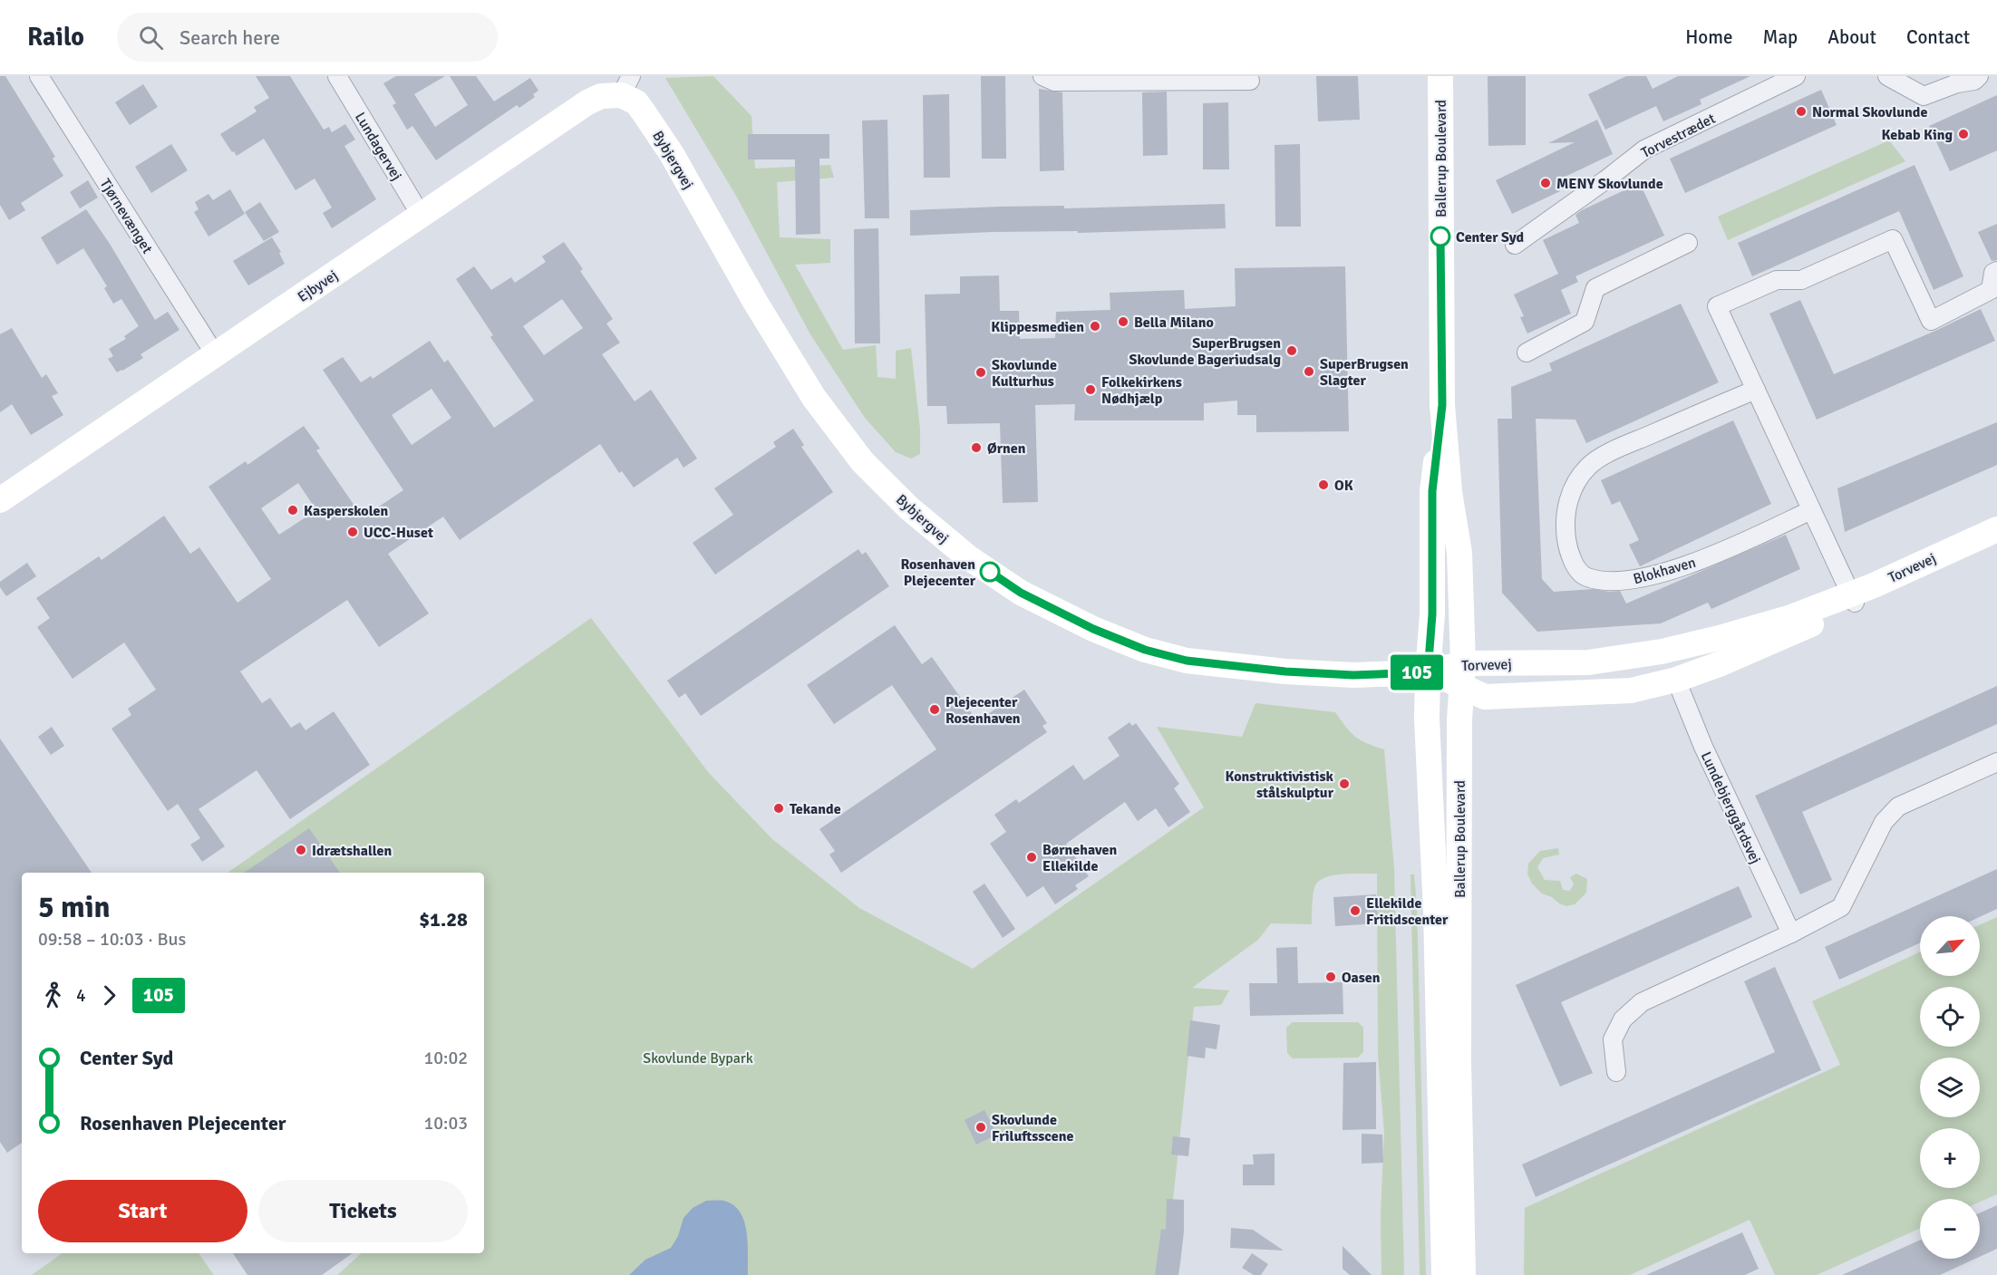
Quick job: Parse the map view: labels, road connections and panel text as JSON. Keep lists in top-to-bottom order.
{
  "streets": {
    "street": [
      "Torvestrædet",
      "Lundagervej",
      "Ballerup Boulevard",
      "Bybjergvej",
      "Tjørnevænget",
      "Ejbyvej",
      "Torvevej",
      "Blokhaven",
      "Lundebjerggårdsvej"
    ]
  },
  "crossings": [
    ["Lundagervej", "Ejbyvej"],
    ["Ballerup Boulevard", "Bybjergvej"],
    ["Ballerup Boulevard", "Torvevej"],
    ["Bybjergvej", "Ejbyvej"],
    ["Bybjergvej", "Torvevej"],
    ["Tjørnevænget", "Ejbyvej"],
    ["Torvevej", "Lundebjerggårdsvej"]
  ],
  "parks": ["Skovlunde Bypark"],
  "places": [
    "Normal Skovlunde",
    "Kebab King",
    "MENY Skovlunde",
    "Center Syd",
    "Bella Milano",
    "Klippesmedien",
    "SuperBrugsen Skovlunde Bageriudsalg",
    "SuperBrugsen Slagter",
    "Skovlunde Kulturhus",
    "Folkekirkens Nødhjælp",
    "Ørnen",
    "OK",
    "Kasperskolen",
    "UCC-Huset",
    "Rosenhaven Plejecenter",
    "Plejecenter Rosenhaven",
    "Konstruktivistisk stålskulptur",
    "Tekande",
    "Idrætshallen",
    "Børnehaven Ellekilde",
    "Ellekilde Fritidscenter",
    "Oasen",
    "Skovlunde Friluftsscene"
  ],
  "lines": ["bus line 105"],
  "north": "top right",
  "page": {
    "header": "Railo",
    "search": "Search here",
    "nav": [
      "Home",
      "Map",
      "About",
      "Contact"
    ],
    "on_map": "105",
    "heading": ["5 min", "09:58 – 10:03 · Bus", "$1.28"],
    "map_buttons": ["+", "−"],
    "legs": ["4", "105"],
    "list": [
      {
        "name": "Center Syd",
        "value": "10:02"
      },
      {
        "name": "Rosenhaven Plejecenter",
        "value": "10:03"
      }
    ],
    "buttons": ["Start", "Tickets"]
  }
}
